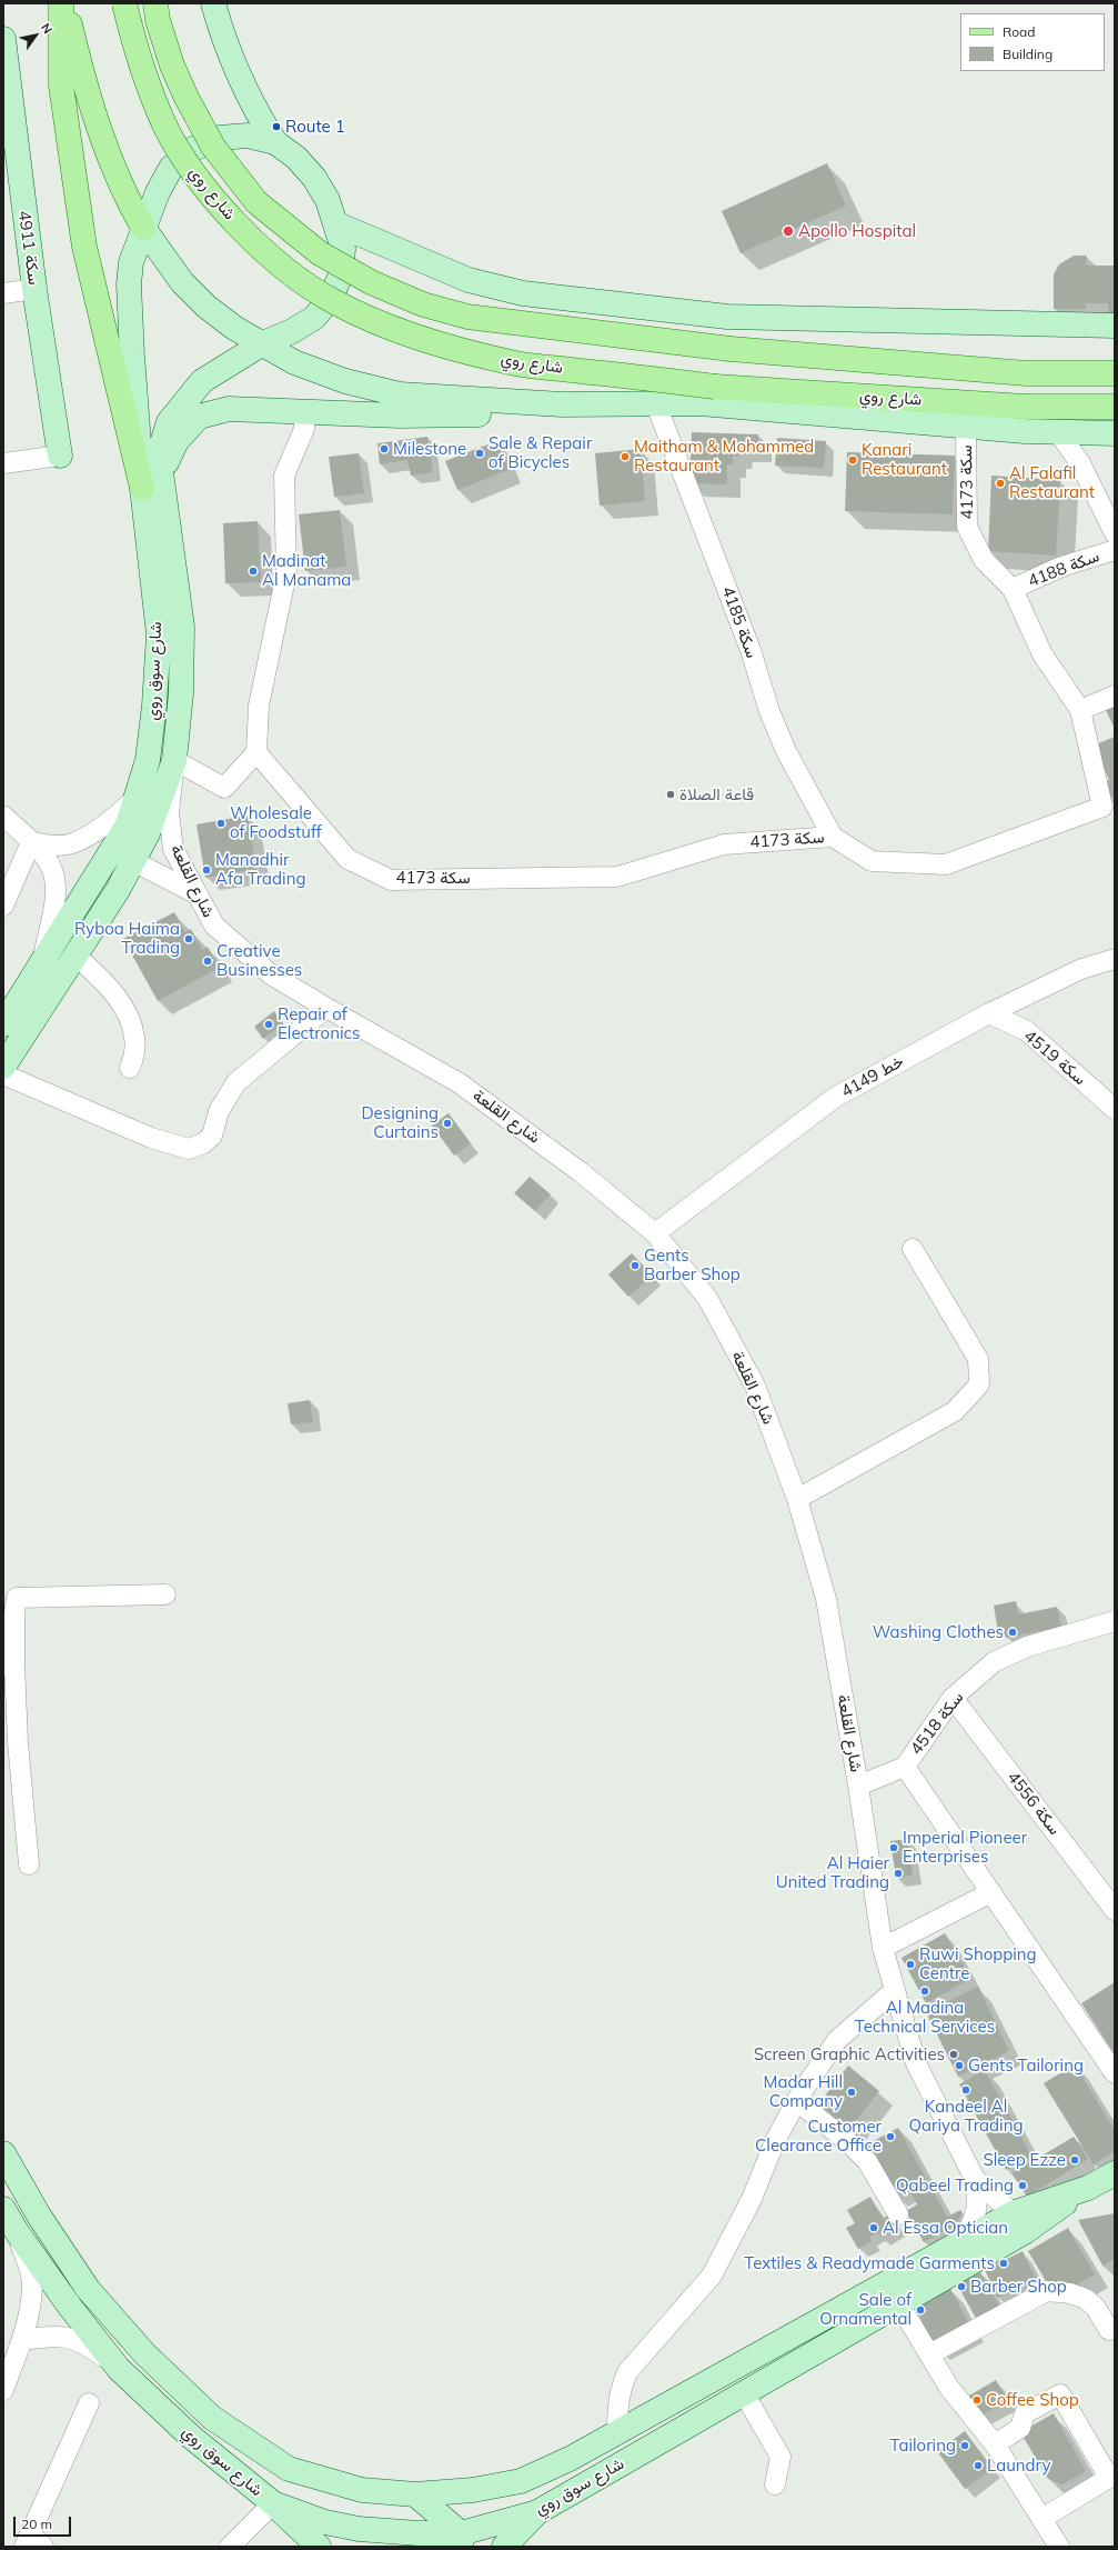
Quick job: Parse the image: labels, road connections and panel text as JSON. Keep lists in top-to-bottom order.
{
  "streets": {
    "main road": ["شارع روي", "سكة 4911", "شارع سوق روي"],
    "street": [
      "سكة 4173",
      "سكة 4188",
      "سكة 4185",
      "شارع القلعة",
      "سكة 4519",
      "4149 خط",
      "سكة 4518",
      "سكة 4556"
    ]
  },
  "crossings": [
    ["سكة 4173", "سكة 4188"],
    ["سكة 4173", "سكة 4185"],
    ["شارع سوق روي", "شارع القلعة"],
    ["شارع القلعة", "4149 خط"],
    ["شارع القلعة", "سكة 4518"],
    ["سكة 4519", "4149 خط"],
    ["سكة 4518", "سكة 4556"]
  ],
  "places": [
    "Route 1",
    "Apollo Hospital",
    "Milestone",
    "Sale & Repair of Bicycles",
    "Maitham & Mohammed Restaurant",
    "Kanari Restaurant",
    "Al Falafil Restaurant",
    "Madinat Al Manama",
    "قاعة الصلاة",
    "Wholesale of Foodstuff",
    "Manadhir Afa Trading",
    "Ryboa Haima Trading",
    "Creative Businesses",
    "Repair of Electronics",
    "Designing Curtains",
    "Gents Barber Shop",
    "Washing Clothes",
    "Imperial Pioneer Enterprises",
    "Al Haier United Trading",
    "Ruwi Shopping Centre",
    "Al Madina Technical Services",
    "Screen Graphic Activities",
    "Gents Tailoring",
    "Kandeel Al Qariya Trading",
    "Madar Hill Company",
    "Customer Clearance Office",
    "Sleep Ezze",
    "Qabeel Trading",
    "Al Essa Optician",
    "Textiles & Readymade Garments",
    "Barber Shop",
    "Sale of Ornamental",
    "Coffee Shop",
    "Tailoring",
    "Laundry"
  ],
  "legend": ["Road", "Building"],
  "scale_bar": "20 m",
  "north": "top right"
}
